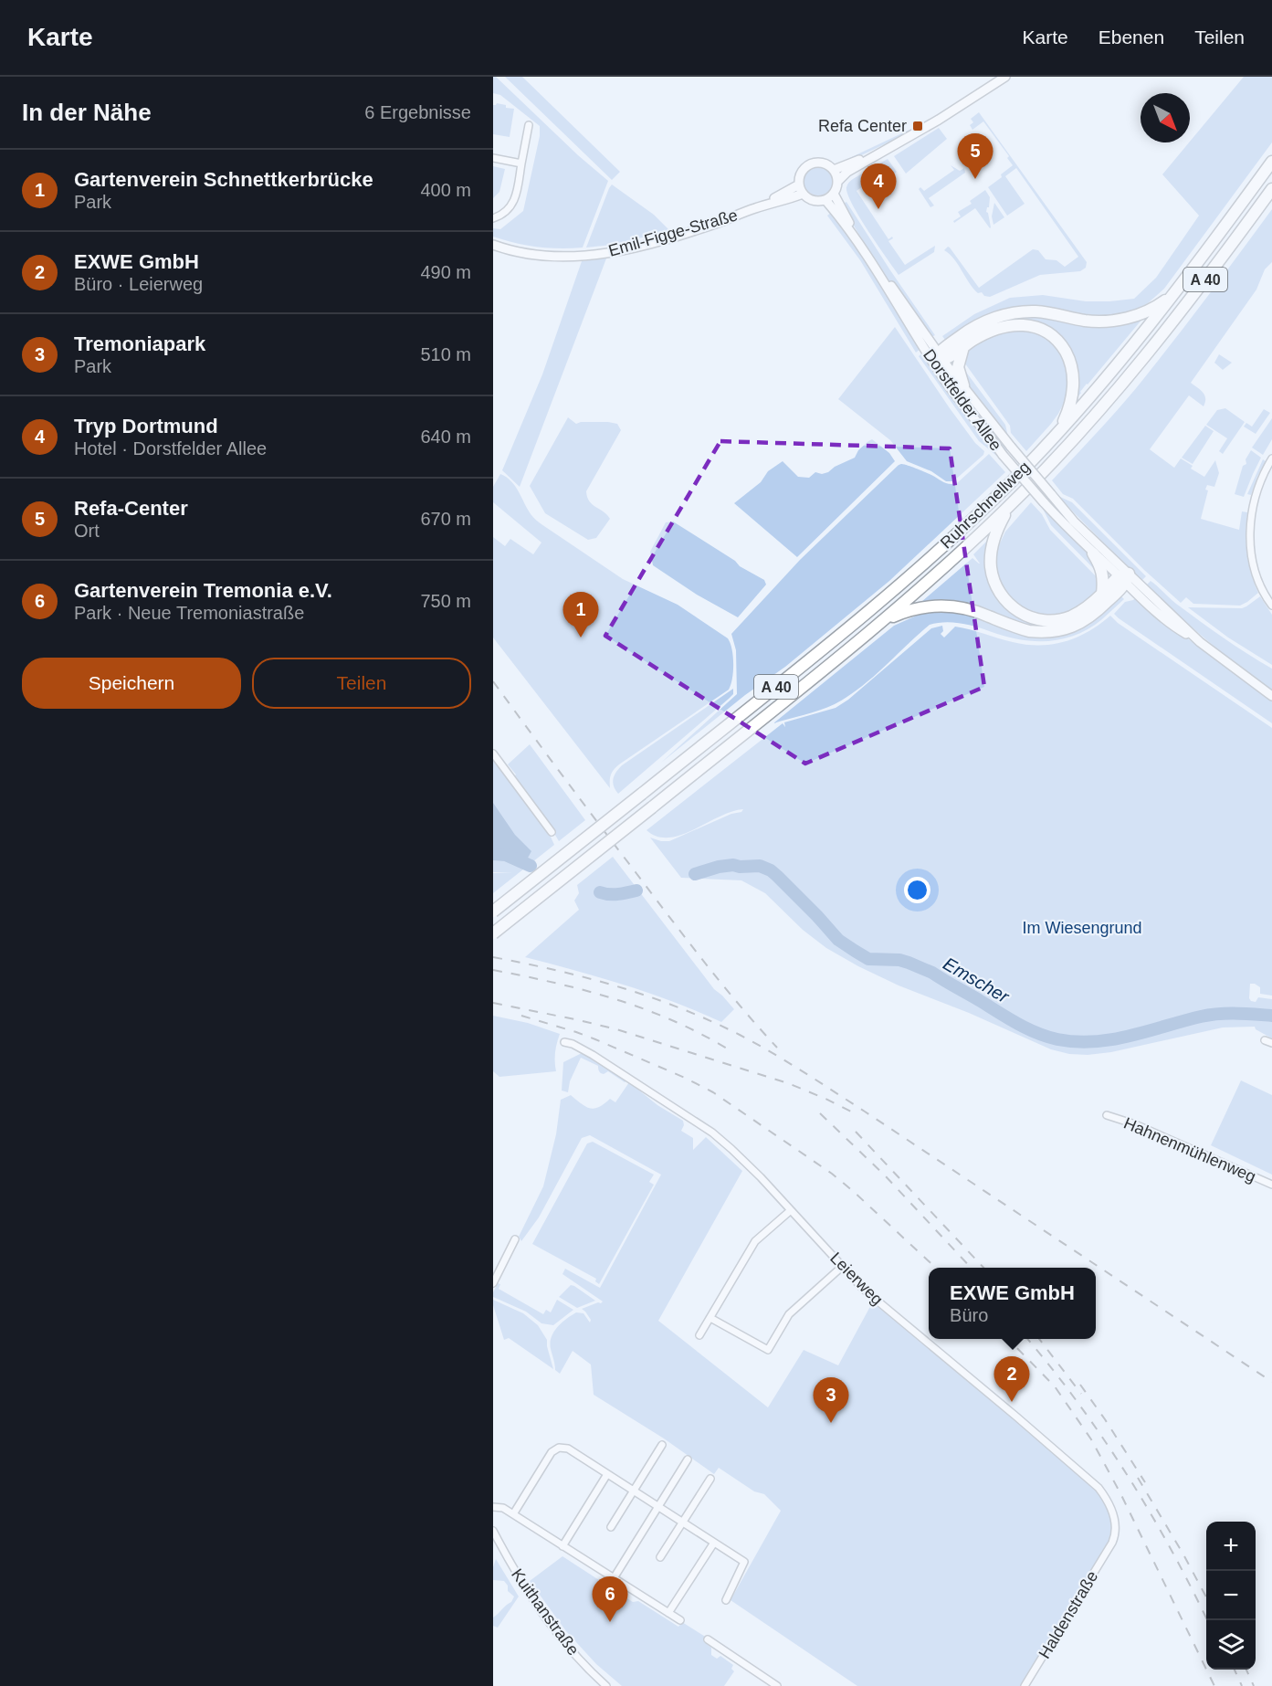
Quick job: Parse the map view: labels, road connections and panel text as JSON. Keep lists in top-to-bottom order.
{
  "streets": {
    "highway": ["A 40", "Ruhrschnellweg"],
    "main road": ["Emil-Figge-Straße", "Dorstfelder Allee"],
    "street": [
      "Hahnenmühlenweg",
      "Leierweg",
      "Kuithanstraße",
      "Haldenstraße"
    ]
  },
  "crossings": [
    ["Emil-Figge-Straße", "Dorstfelder Allee"],
    ["Leierweg", "Haldenstraße"]
  ],
  "water": ["Emscher"],
  "parks": ["Im Wiesengrund"],
  "places": {
    "transit": ["Refa Center"]
  },
  "north": "bottom right",
  "page": {
    "header": "Karte",
    "nav": ["Karte", "Ebenen", "Teilen"],
    "heading": ["In der Nähe", "6 Ergebnisse"],
    "pins": [
      "5",
      "4",
      "1",
      "2",
      "3",
      "6"
    ],
    "list": [
      {
        "mark": "1",
        "name": "Gartenverein Schnettkerbrücke",
        "note": "Park",
        "value": "400 m"
      },
      {
        "mark": "2",
        "name": "EXWE GmbH",
        "note": "Büro · Leierweg",
        "value": "490 m"
      },
      {
        "mark": "3",
        "name": "Tremoniapark",
        "note": "Park",
        "value": "510 m"
      },
      {
        "mark": "4",
        "name": "Tryp Dortmund",
        "note": "Hotel · Dorstfelder Allee",
        "value": "640 m"
      },
      {
        "mark": "5",
        "name": "Refa-Center",
        "note": "Ort",
        "value": "670 m"
      },
      {
        "mark": "6",
        "name": "Gartenverein Tremonia e.V.",
        "note": "Park · Neue Tremoniastraße",
        "value": "750 m"
      }
    ],
    "buttons": ["Speichern", "Teilen"],
    "popup": ["EXWE GmbH", "Büro"],
    "map_buttons": ["+", "−"]
  }
}
